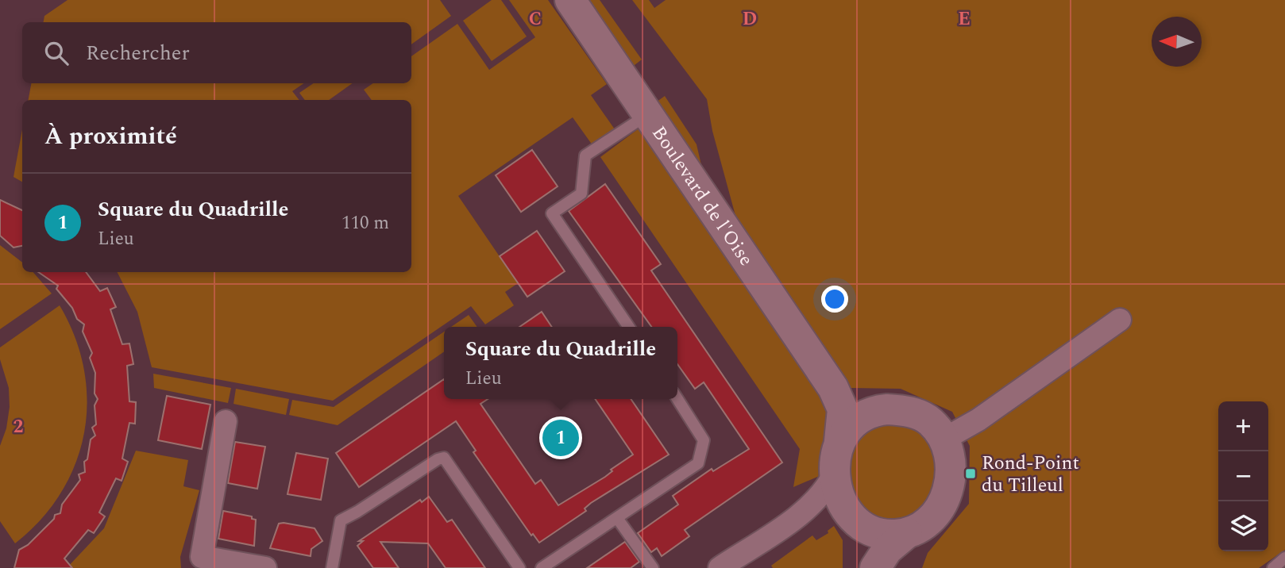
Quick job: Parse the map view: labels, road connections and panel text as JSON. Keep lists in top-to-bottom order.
{
  "streets": {
    "main road": ["Boulevard de l'Oise"]
  },
  "places": {
    "transit": ["Rond-Point du Tilleul"]
  },
  "north": "left",
  "page": {
    "search": "Rechercher",
    "heading": "À proximité",
    "list": [
      {
        "mark": "1",
        "name": "Square du Quadrille",
        "note": "Lieu",
        "value": "110 m"
      }
    ],
    "popup": ["Square du Quadrille", "Lieu"],
    "map_buttons": ["+", "−"],
    "pins": "1"
  },
  "grid": {
    "columns": ["C", "D", "E"],
    "rows": ["2"]
  }
}
